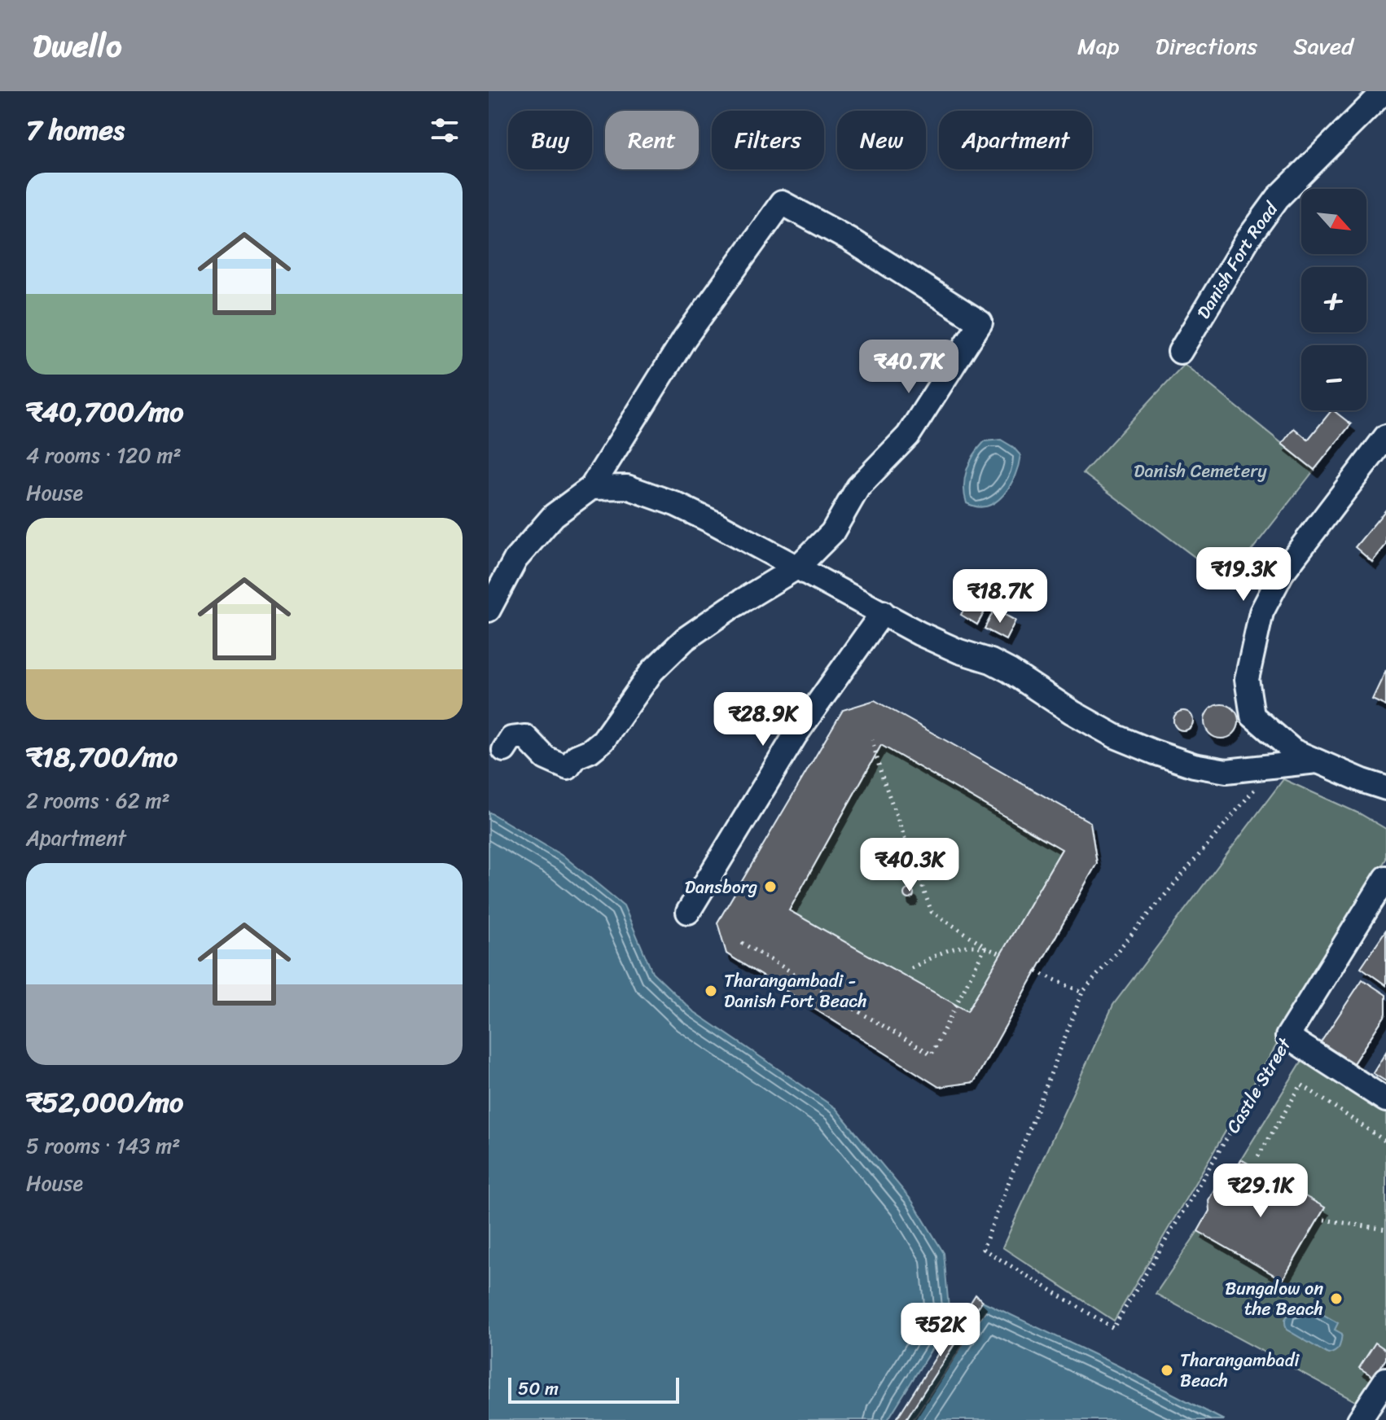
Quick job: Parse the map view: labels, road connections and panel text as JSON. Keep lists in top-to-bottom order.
{
  "streets": {
    "street": ["Danish Fort Road", "Castle Street"]
  },
  "parks": ["Danish Cemetery"],
  "places": [
    "Dansborg",
    "Tharangambadi - Danish Fort Beach",
    "Bungalow on the Beach",
    "Tharangambadi Beach"
  ],
  "scale_bar": "50 m",
  "north": "bottom right",
  "page": {
    "header": "Dwello",
    "nav": ["Map", "Directions", "Saved"],
    "heading": "7 homes",
    "chip": [
      "Buy",
      "Rent",
      "Filters",
      "New",
      "Apartment"
    ],
    "list": [
      {
        "name": "₹40,700/mo",
        "note": "4 rooms · 120 m² · House"
      },
      {
        "name": "₹18,700/mo",
        "note": "2 rooms · 62 m² · Apartment"
      },
      {
        "name": "₹52,000/mo",
        "note": "5 rooms · 143 m² · House"
      }
    ],
    "map_buttons": ["+", "−"],
    "price": [
      "₹40.7K",
      "₹19.3K",
      "₹18.7K",
      "₹28.9K",
      "₹40.3K",
      "₹29.1K",
      "₹52K"
    ],
    "scale": "50 m"
  }
}
